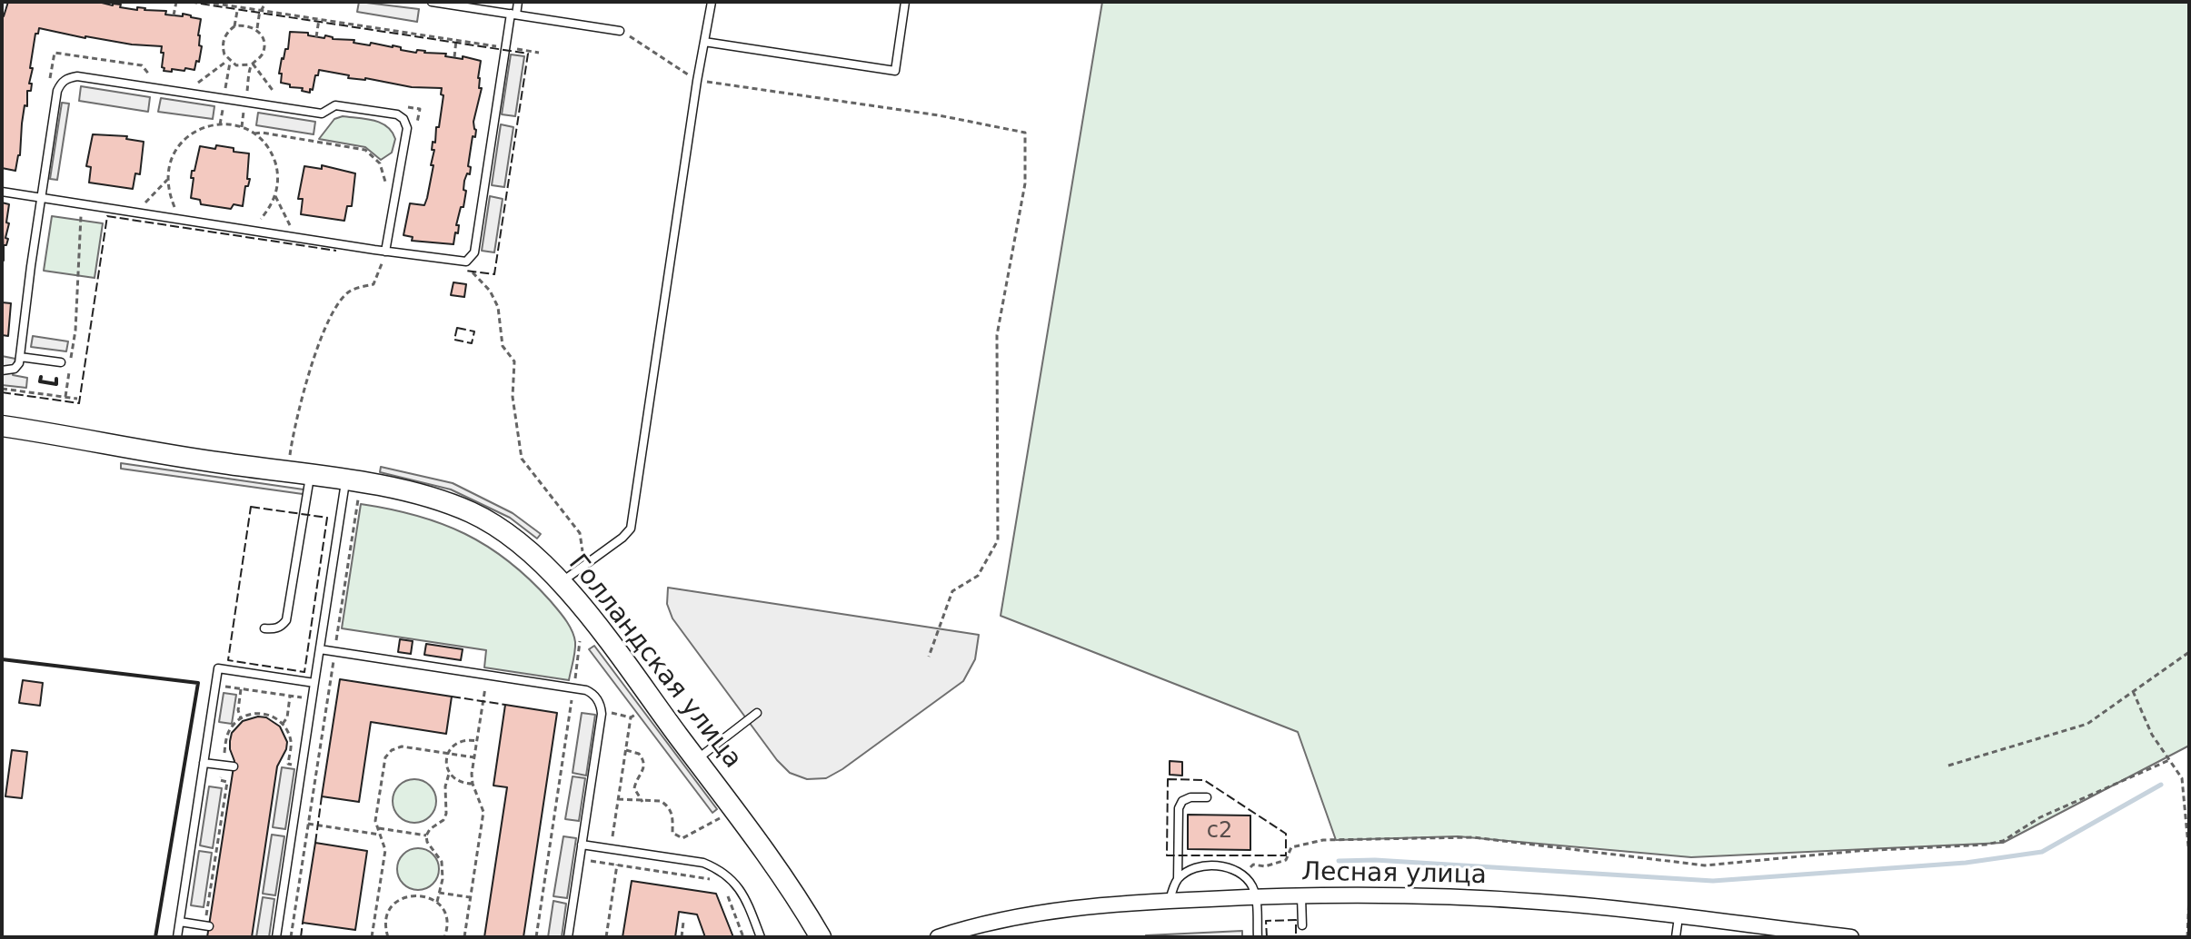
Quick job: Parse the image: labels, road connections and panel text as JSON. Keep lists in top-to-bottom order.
{
  "streets": {
    "street": ["Голландская улица", "Лесная улица"]
  },
  "house_numbers": ["с2"]
}
